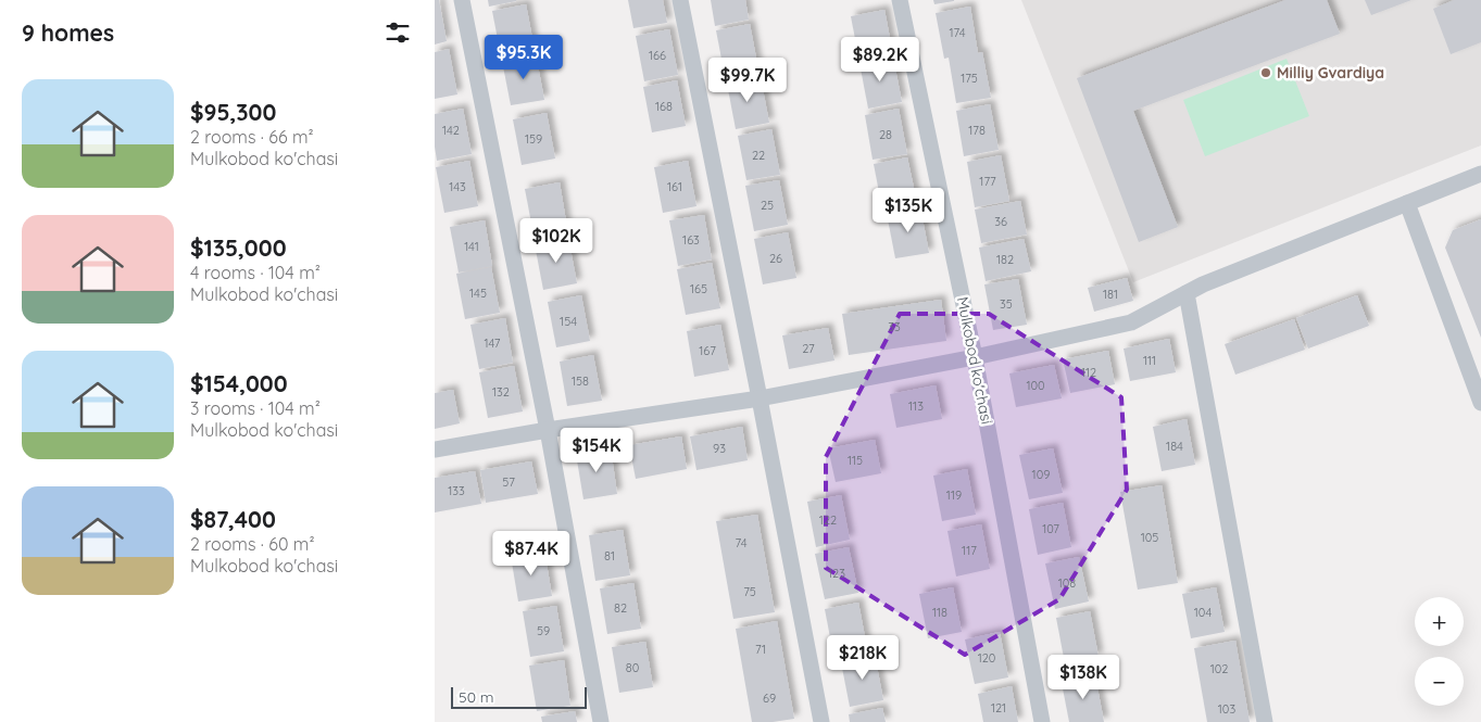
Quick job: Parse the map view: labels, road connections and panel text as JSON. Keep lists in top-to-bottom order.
{
  "streets": {
    "street": ["Mulkobod ko'chasi"]
  },
  "places": ["Milliy Gvardiya"],
  "house_numbers": [
    "174",
    "166",
    "175",
    "168",
    "142",
    "178",
    "28",
    "159",
    "22",
    "177",
    "143",
    "161",
    "25",
    "36",
    "163",
    "141",
    "26",
    "182",
    "165",
    "145",
    "181",
    "35",
    "154",
    "33",
    "147",
    "27",
    "167",
    "111",
    "112",
    "158",
    "100",
    "132",
    "113",
    "184",
    "93",
    "115",
    "109",
    "57",
    "133",
    "119",
    "122",
    "107",
    "105",
    "74",
    "117",
    "81",
    "123",
    "108",
    "75",
    "82",
    "118",
    "104",
    "59",
    "71",
    "120",
    "80",
    "102",
    "69",
    "121",
    "103"
  ],
  "scale_bar": "50 m",
  "page": {
    "heading": "9 homes",
    "price": [
      "$95.3K",
      "$89.2K",
      "$99.7K",
      "$135K",
      "$102K",
      "$154K",
      "$87.4K",
      "$218K",
      "$138K"
    ],
    "list": [
      {
        "name": "$95,300",
        "note": "2 rooms · 66 m² · Mulkobod ko'chasi"
      },
      {
        "name": "$135,000",
        "note": "4 rooms · 104 m² · Mulkobod ko'chasi"
      },
      {
        "name": "$154,000",
        "note": "3 rooms · 104 m² · Mulkobod ko'chasi"
      },
      {
        "name": "$87,400",
        "note": "2 rooms · 60 m² · Mulkobod ko'chasi"
      }
    ],
    "map_buttons": ["+", "−"],
    "scale": "50 m"
  }
}
